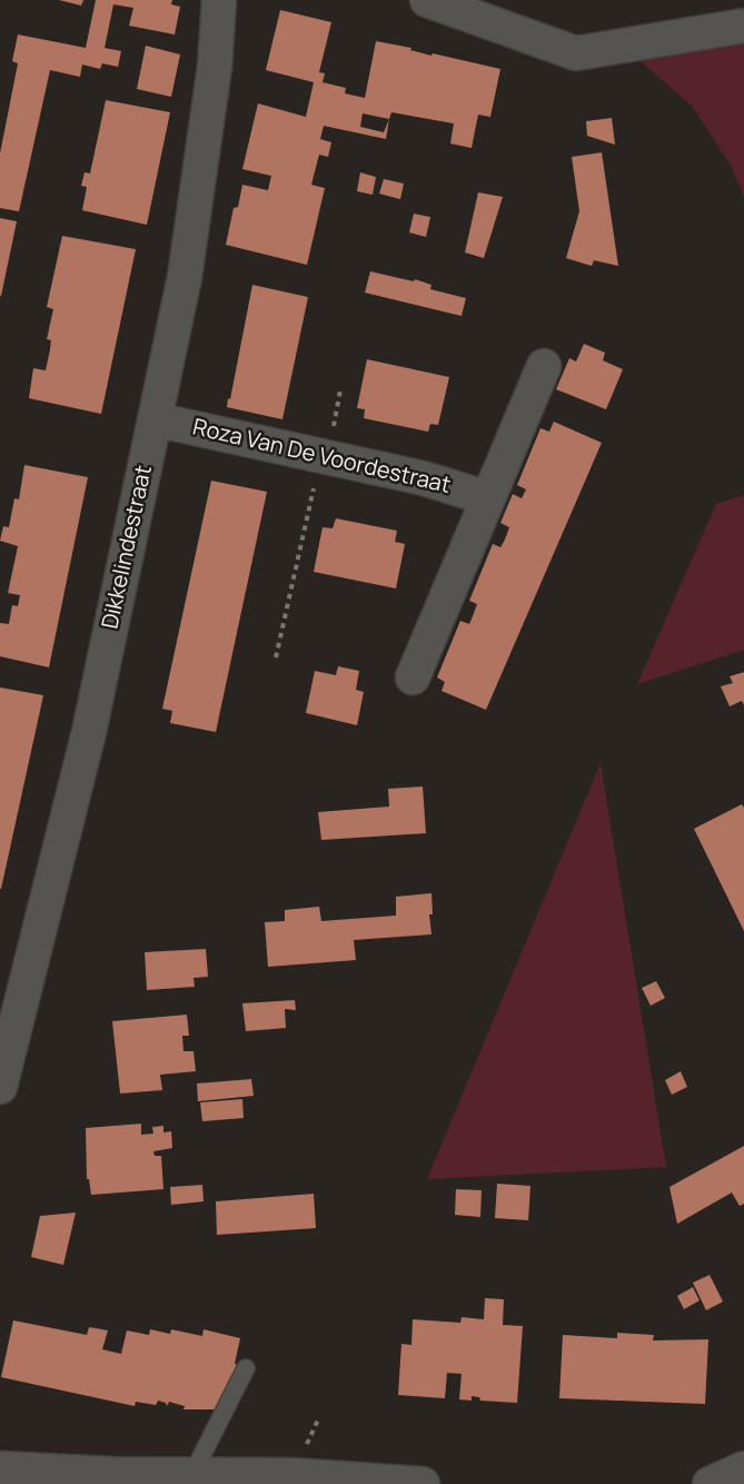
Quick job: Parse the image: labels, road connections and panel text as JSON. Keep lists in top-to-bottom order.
{
  "streets": {
    "street": ["Roza Van De Voordestraat", "Dikkelindestraat"]
  },
  "crossings": [
    ["Roza Van De Voordestraat", "Dikkelindestraat"]
  ]
}
